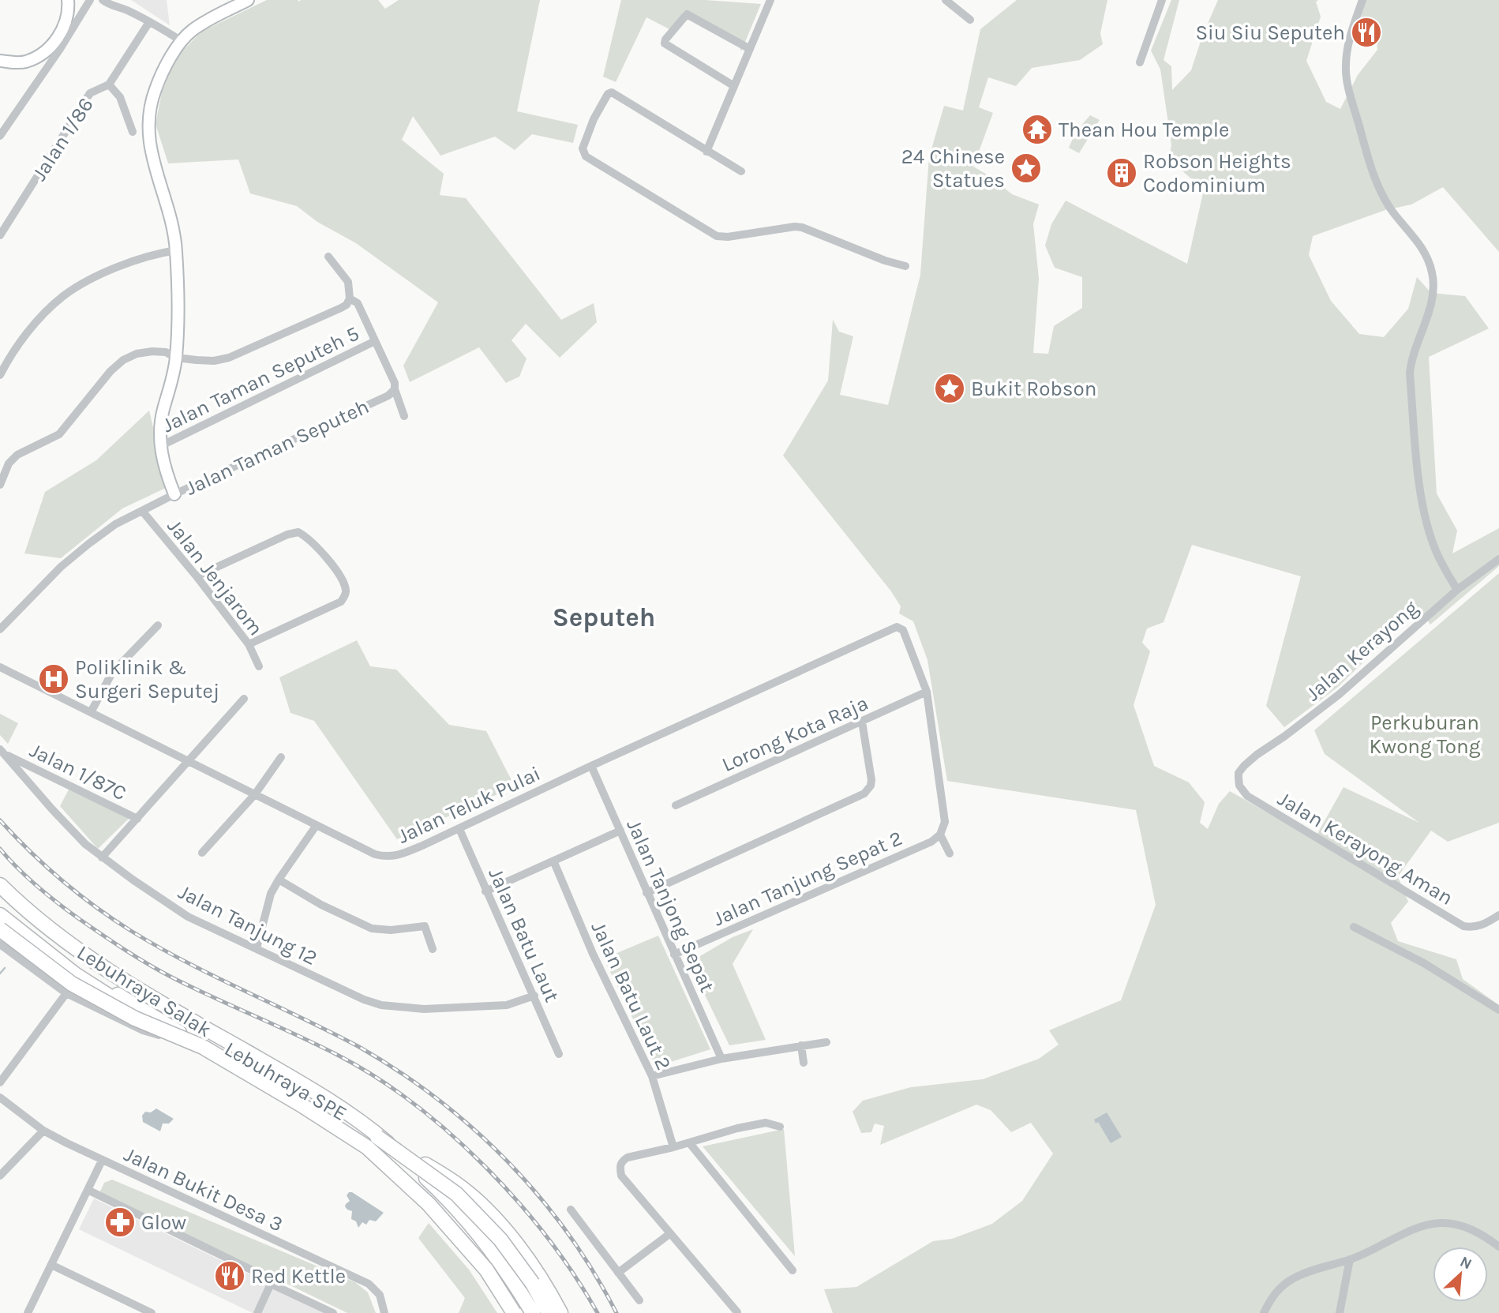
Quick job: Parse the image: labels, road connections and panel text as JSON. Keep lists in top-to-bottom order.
{
  "streets": {
    "highway": ["Lebuhraya Salak", "Lebuhraya SPE"],
    "street": [
      "Jalan 1/86",
      "Jalan Taman Seputeh 5",
      "Jalan Taman Seputeh",
      "Jalan Jenjarom",
      "Jalan Kerayong",
      "Lorong Kota Raja",
      "Jalan 1/87C",
      "Jalan Teluk Pulai",
      "Jalan Kerayong Aman",
      "Jalan Tanjung Sepat 2",
      "Jalan Tanjong Sepat",
      "Jalan Tanjung 12",
      "Jalan Batu Laut",
      "Jalan Batu Laut 2",
      "Jalan Bukit Desa 3"
    ]
  },
  "crossings": [
    ["Jalan Taman Seputeh 5", "Jalan Taman Seputeh"],
    ["Jalan Kerayong", "Jalan Kerayong Aman"],
    ["Lorong Kota Raja", "Jalan Teluk Pulai"],
    ["Jalan 1/87C", "Jalan Tanjung 12"],
    ["Jalan Teluk Pulai", "Jalan Tanjong Sepat"],
    ["Jalan Teluk Pulai", "Jalan Batu Laut"],
    ["Jalan Tanjung Sepat 2", "Jalan Tanjong Sepat"],
    ["Jalan Tanjung 12", "Jalan Batu Laut"],
    ["Lebuhraya Salak", "Lebuhraya SPE"]
  ],
  "districts": ["Seputeh"],
  "parks": ["Perkuburan Kwong Tong"],
  "places": {
    "restaurant": ["Siu Siu Seputeh", "Red Kettle"],
    "temple": ["Thean Hou Temple"],
    "place": ["24 Chinese Statues", "Bukit Robson"],
    "building": ["Robson Heights Codominium"],
    "hospital": ["Poliklinik & Surgeri Seputej"],
    "pharmacy": ["Glow"]
  },
  "north": "top right"
}
